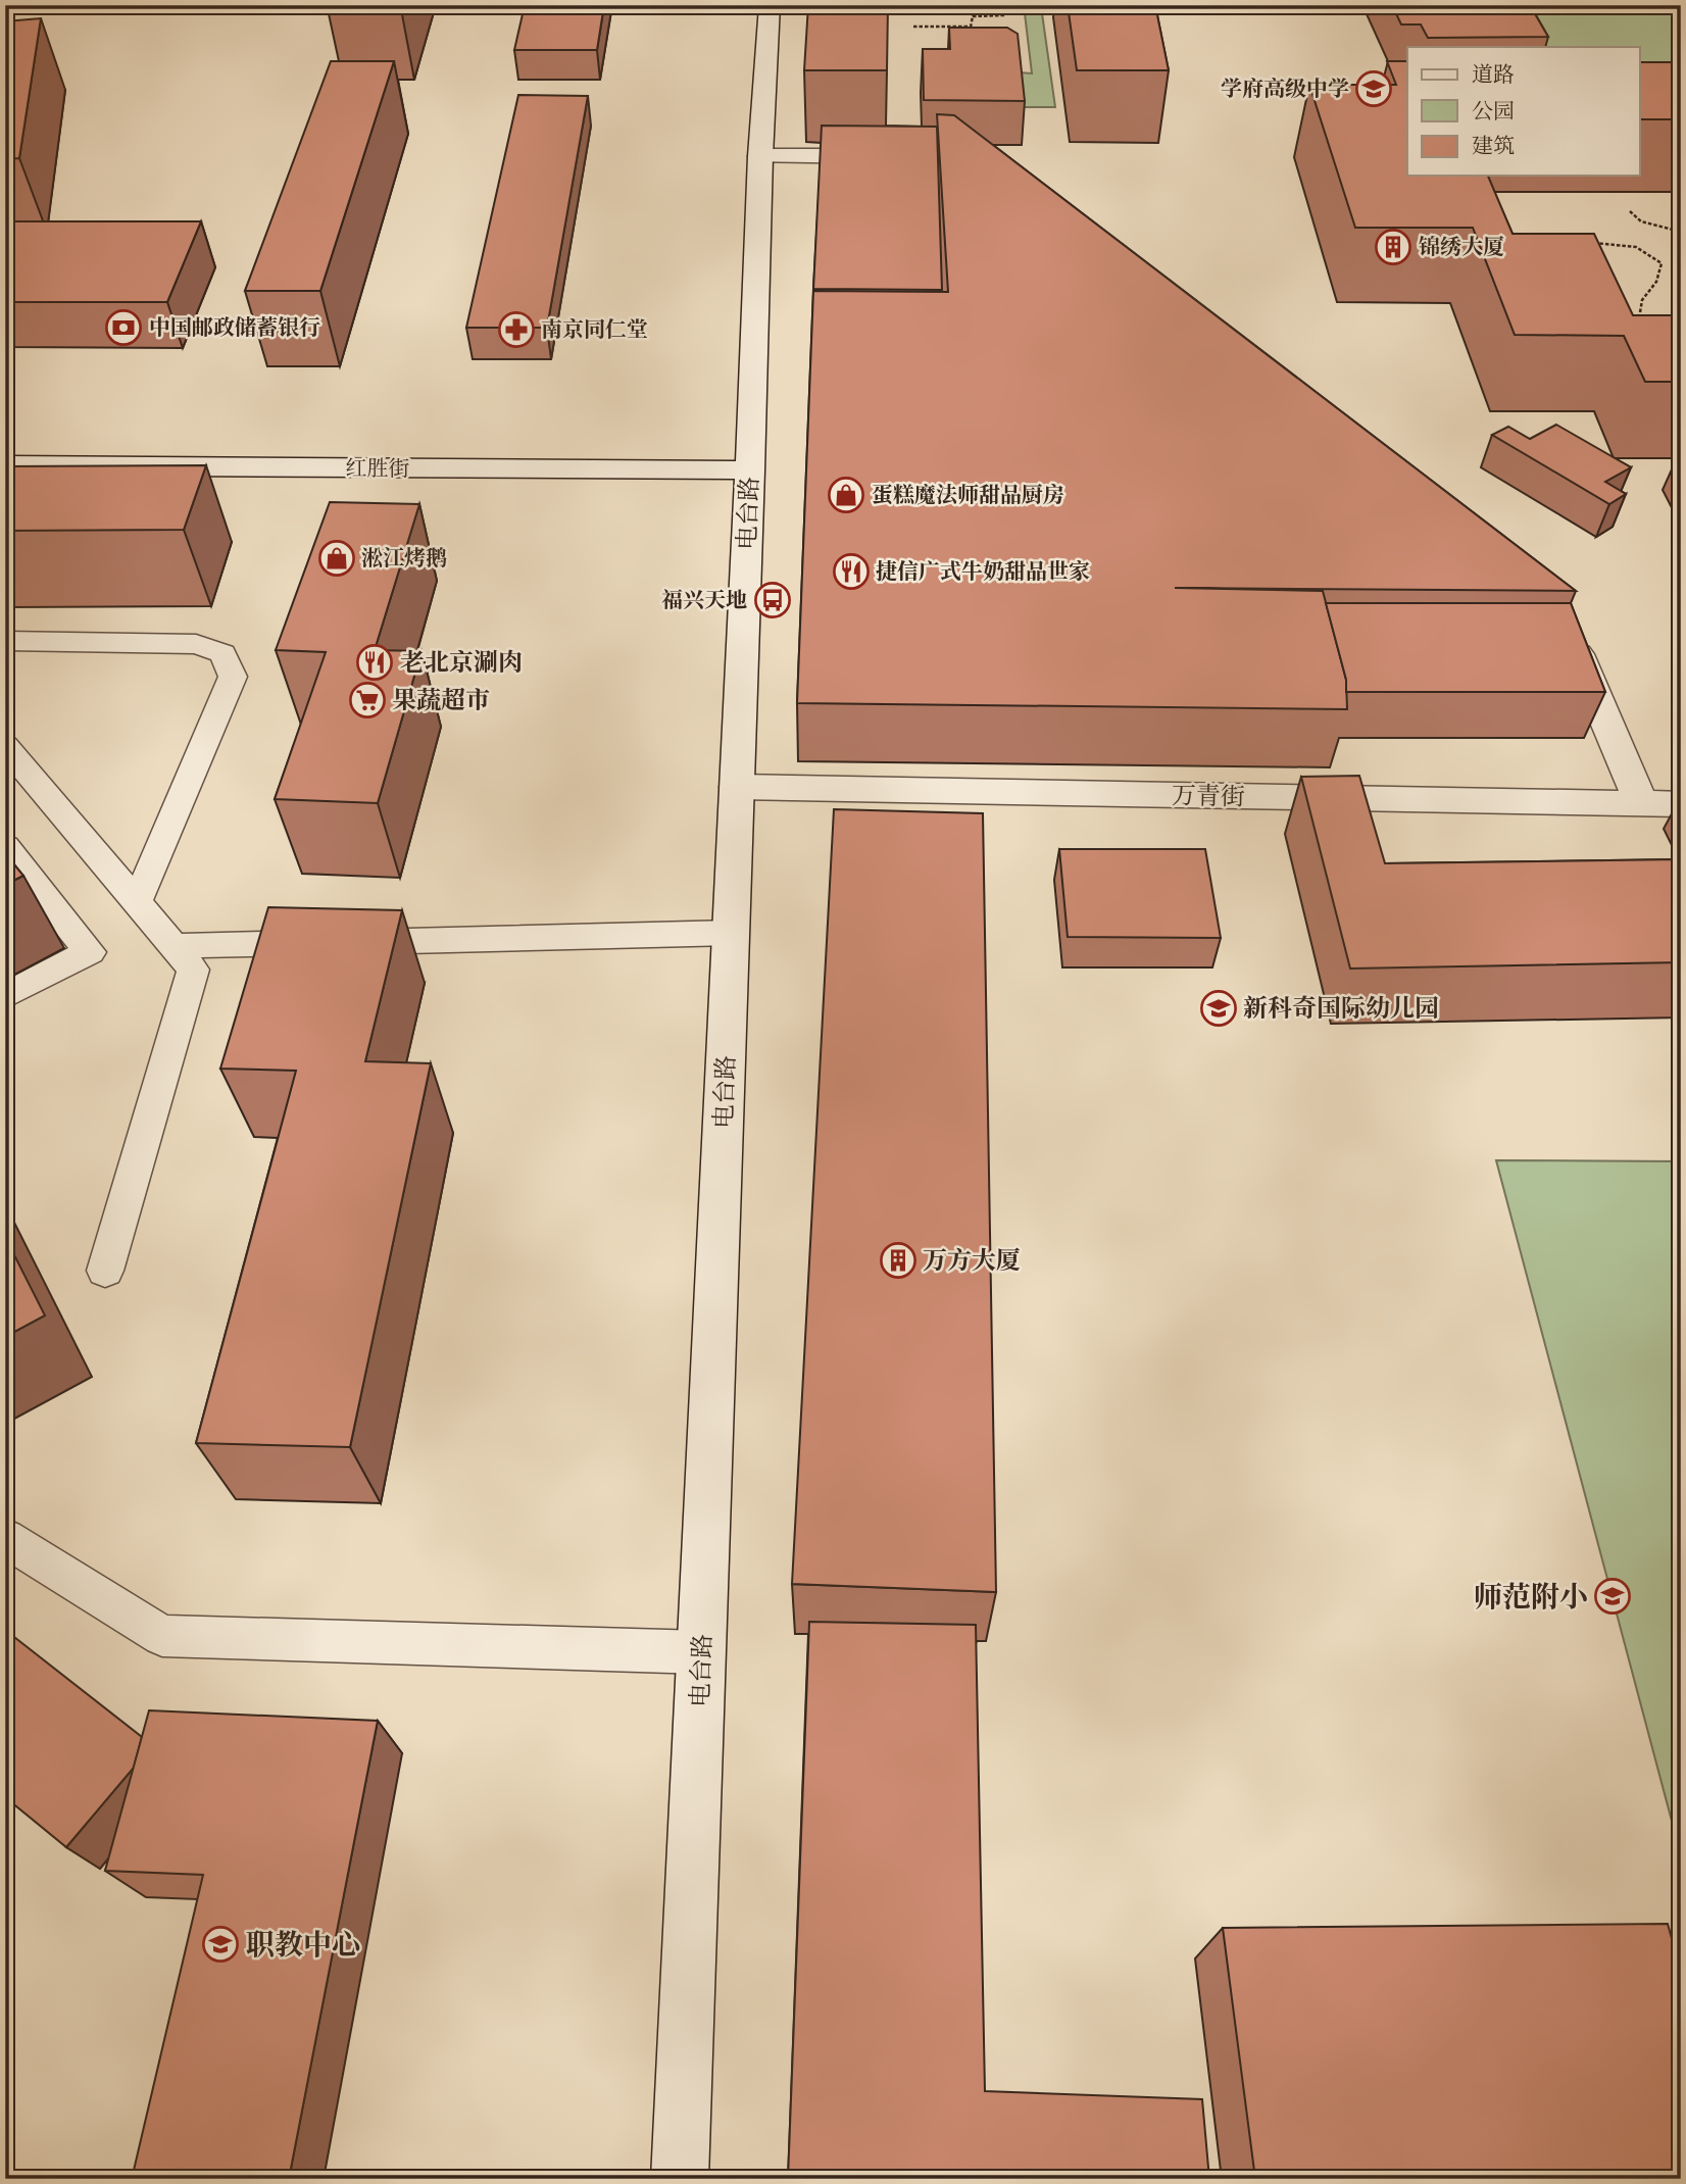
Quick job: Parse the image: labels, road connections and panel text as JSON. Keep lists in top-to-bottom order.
{
  "streets": {
    "street": ["红胜街", "电台路", "万青街"]
  },
  "crossings": [
    ["红胜街", "电台路"],
    ["电台路", "万青街"]
  ],
  "places": {
    "school or university": [
      "学府高级中学",
      "新科奇国际幼儿园",
      "师范附小",
      "职教中心"
    ],
    "building": ["锦绣大厦", "万方大厦"],
    "bank": ["中国邮政储蓄银行"],
    "pharmacy": ["南京同仁堂"],
    "shop": ["蛋糕魔法师甜品厨房", "淞江烤鹅"],
    "restaurant": ["捷信广式牛奶甜品世家", "老北京涮肉"],
    "bus stop": ["福兴天地"],
    "supermarket": ["果蔬超市"]
  },
  "legend": ["道路", "公园", "建筑"]
}
